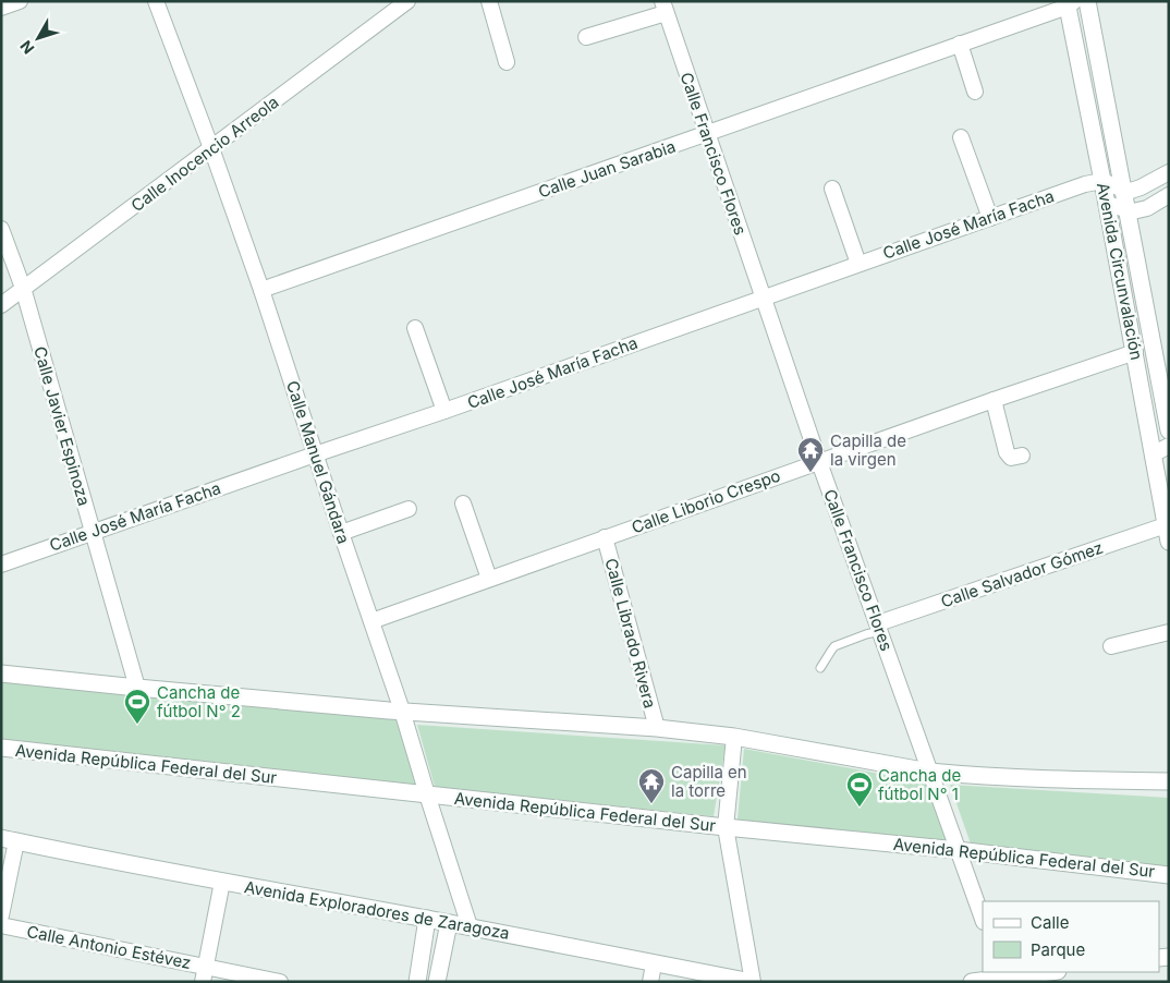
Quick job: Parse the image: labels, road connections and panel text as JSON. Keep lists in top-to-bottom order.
{
  "streets": {
    "street": [
      "Calle Inocencio Arreola",
      "Calle Francisco Flores",
      "Calle Juan Sarabia",
      "Calle José María Facha",
      "Avenida Circunvalación",
      "Calle Javier Espinoza",
      "Calle Manuel Gándara",
      "Calle Liborio Crespo",
      "Calle Salvador Gómez",
      "Calle Librado Rivera",
      "Avenida República Federal del Sur",
      "Avenida Exploradores de Zaragoza",
      "Calle Antonio Estévez"
    ]
  },
  "crossings": [
    ["Calle Inocencio Arreola", "Calle Javier Espinoza"],
    ["Calle Inocencio Arreola", "Calle Manuel Gándara"],
    ["Calle Francisco Flores", "Calle Juan Sarabia"],
    ["Calle Francisco Flores", "Calle José María Facha"],
    ["Calle Francisco Flores", "Calle Liborio Crespo"],
    ["Calle Francisco Flores", "Calle Salvador Gómez"],
    ["Calle Francisco Flores", "Avenida República Federal del Sur"],
    ["Calle Juan Sarabia", "Avenida Circunvalación"],
    ["Calle Juan Sarabia", "Calle Manuel Gándara"],
    ["Calle José María Facha", "Avenida Circunvalación"],
    ["Calle José María Facha", "Calle Javier Espinoza"],
    ["Calle José María Facha", "Calle Manuel Gándara"],
    ["Avenida Circunvalación", "Calle Liborio Crespo"],
    ["Avenida Circunvalación", "Calle Salvador Gómez"],
    ["Calle Manuel Gándara", "Calle Liborio Crespo"],
    ["Calle Manuel Gándara", "Avenida República Federal del Sur"],
    ["Calle Manuel Gándara", "Avenida Exploradores de Zaragoza"],
    ["Calle Liborio Crespo", "Calle Librado Rivera"]
  ],
  "places": {
    "temple": ["Capilla de la virgen", "Capilla en la torre"],
    "sports": ["Cancha de fútbol N° 2", "Cancha de fútbol N° 1"]
  },
  "legend": ["Calle", "Parque"],
  "north": "bottom left"
}
